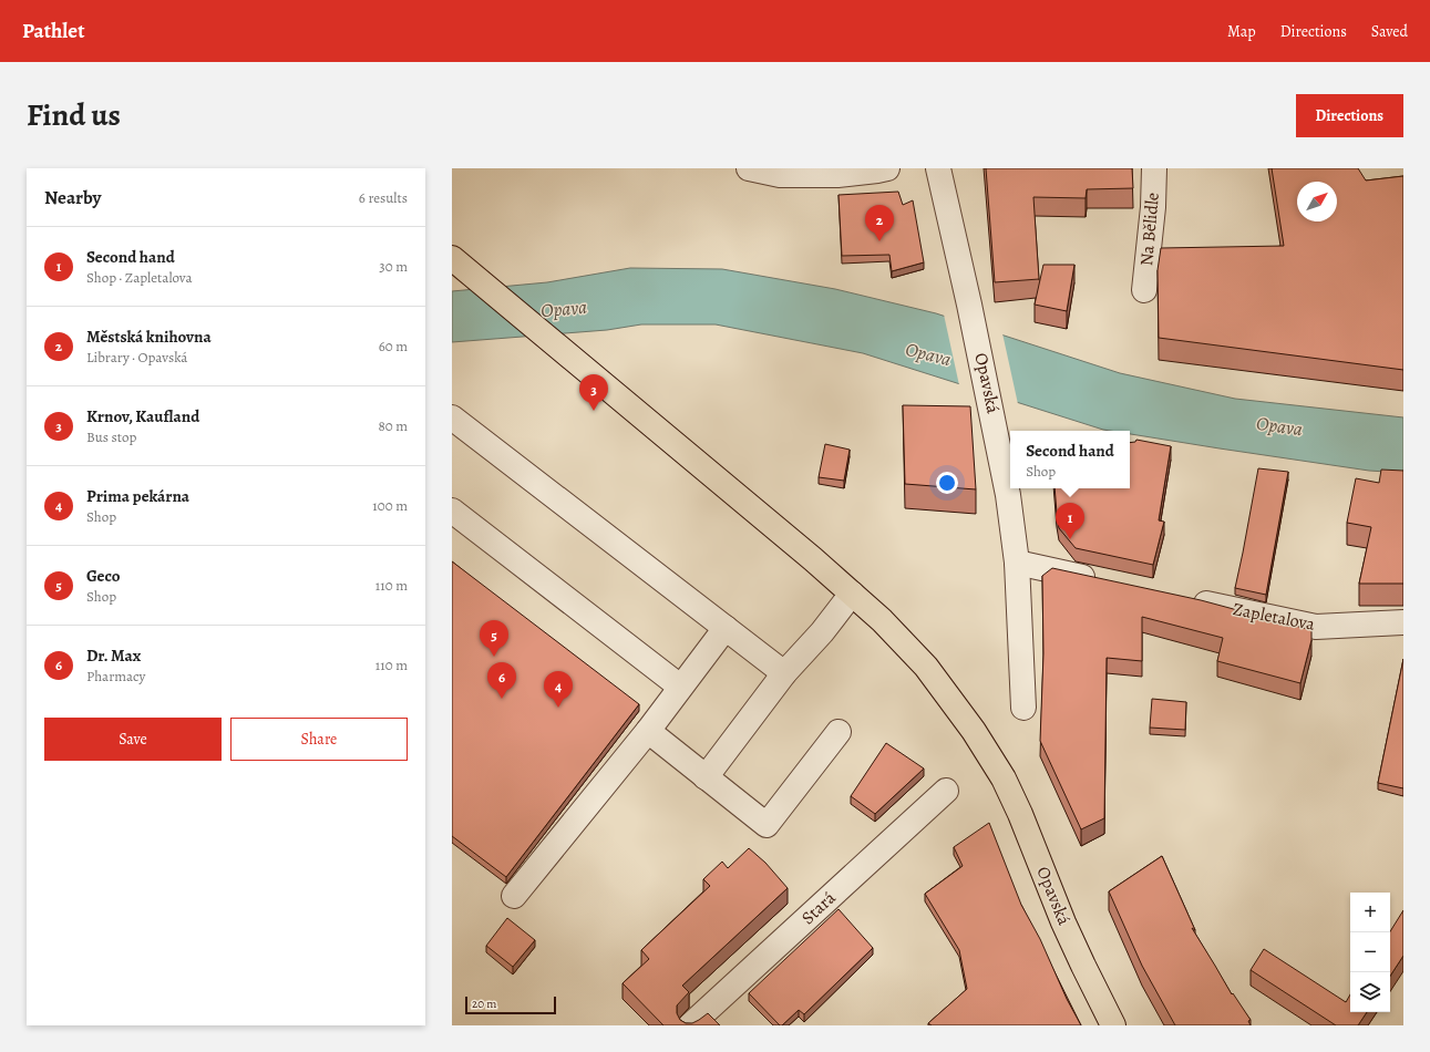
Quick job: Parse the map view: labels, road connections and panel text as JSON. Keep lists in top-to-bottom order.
{
  "streets": {
    "main road": ["Opavská"],
    "street": ["Na Bělidle", "Zapletalova", "Stará"]
  },
  "water": ["Opava"],
  "scale_bar": "20 m",
  "north": "top right",
  "page": {
    "header": "Pathlet",
    "nav": ["Map", "Directions", "Saved"],
    "title": "Find us",
    "buttons": [
      "Directions",
      ["Save", "Share"]
    ],
    "heading": ["Nearby", "6 results"],
    "pins": [
      "2",
      "3",
      "1",
      "5",
      "6",
      "4"
    ],
    "list": [
      {
        "mark": "1",
        "name": "Second hand",
        "note": "Shop · Zapletalova",
        "value": "30 m"
      },
      {
        "mark": "2",
        "name": "Městská knihovna",
        "note": "Library · Opavská",
        "value": "60 m"
      },
      {
        "mark": "3",
        "name": "Krnov, Kaufland",
        "note": "Bus stop",
        "value": "80 m"
      },
      {
        "mark": "4",
        "name": "Prima pekárna",
        "note": "Shop",
        "value": "100 m"
      },
      {
        "mark": "5",
        "name": "Geco",
        "note": "Shop",
        "value": "110 m"
      },
      {
        "mark": "6",
        "name": "Dr. Max",
        "note": "Pharmacy",
        "value": "110 m"
      }
    ],
    "popup": ["Second hand", "Shop"],
    "map_buttons": ["+", "−"],
    "scale": "20 m"
  }
}
